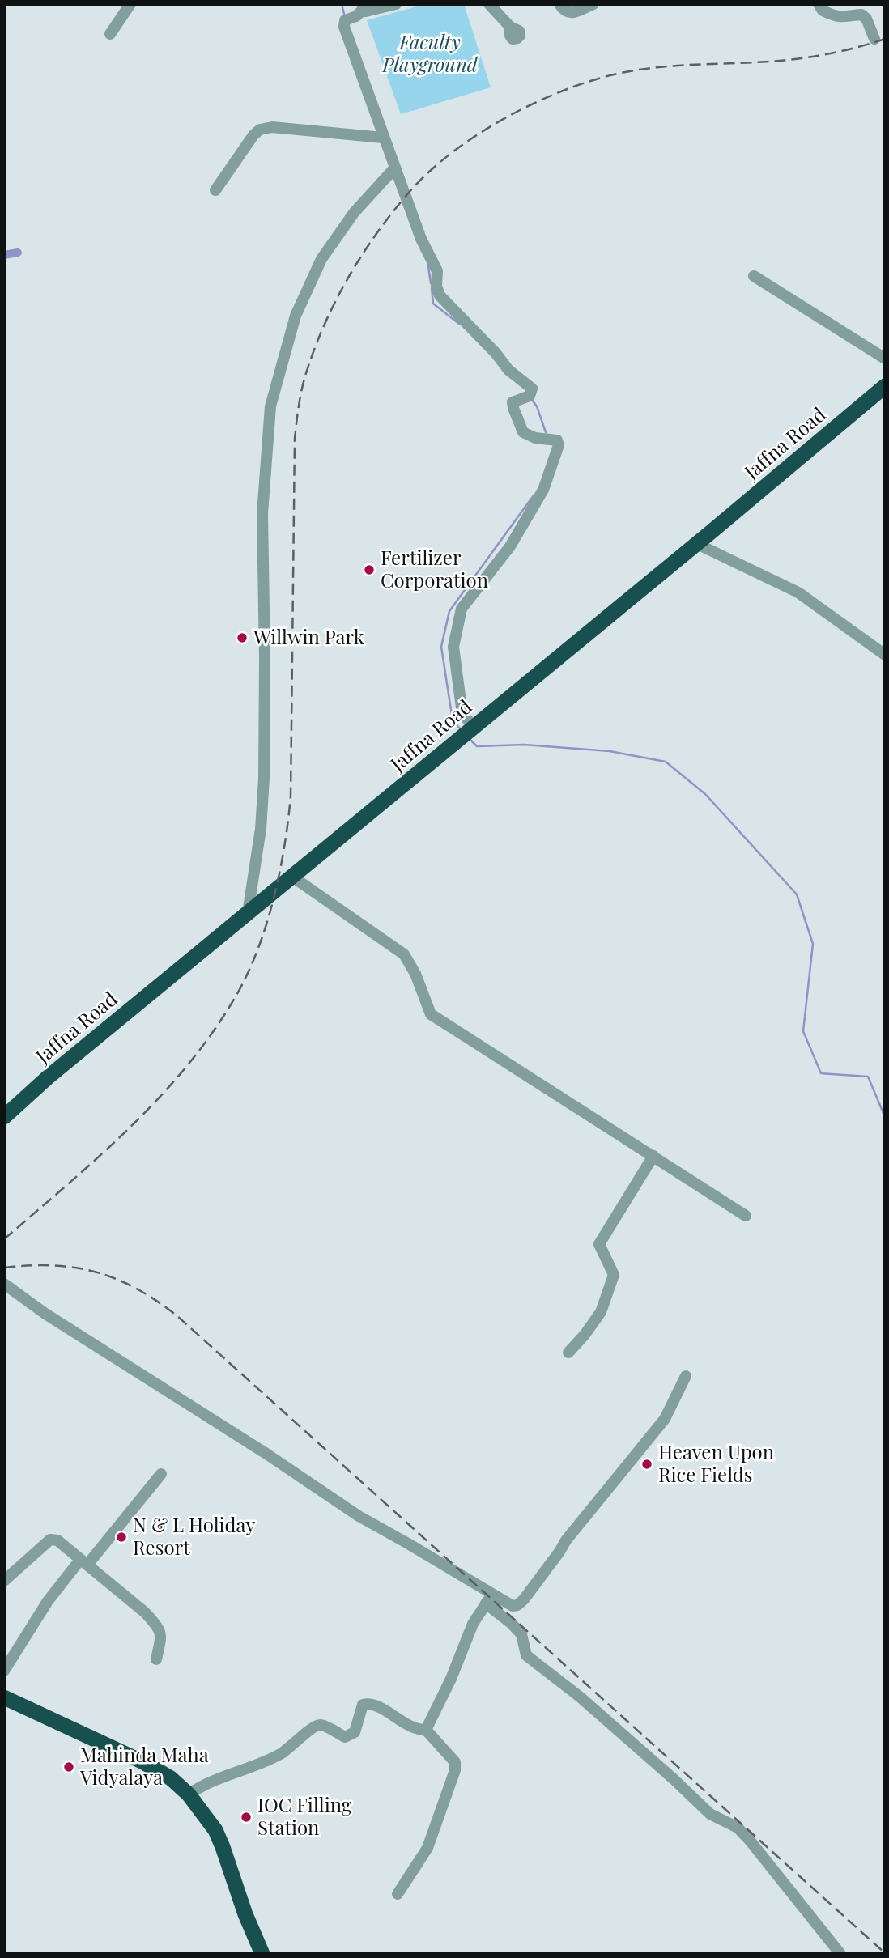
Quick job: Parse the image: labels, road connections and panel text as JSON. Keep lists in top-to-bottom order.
{
  "streets": {
    "highway": ["Jaffna Road"]
  },
  "parks": ["Faculty Playground"],
  "places": [
    "Fertilizer Corporation",
    "Willwin Park",
    "Heaven Upon Rice Fields",
    "N & L Holiday Resort",
    "Mahinda Maha Vidyalaya",
    "IOC Filling Station"
  ]
}
